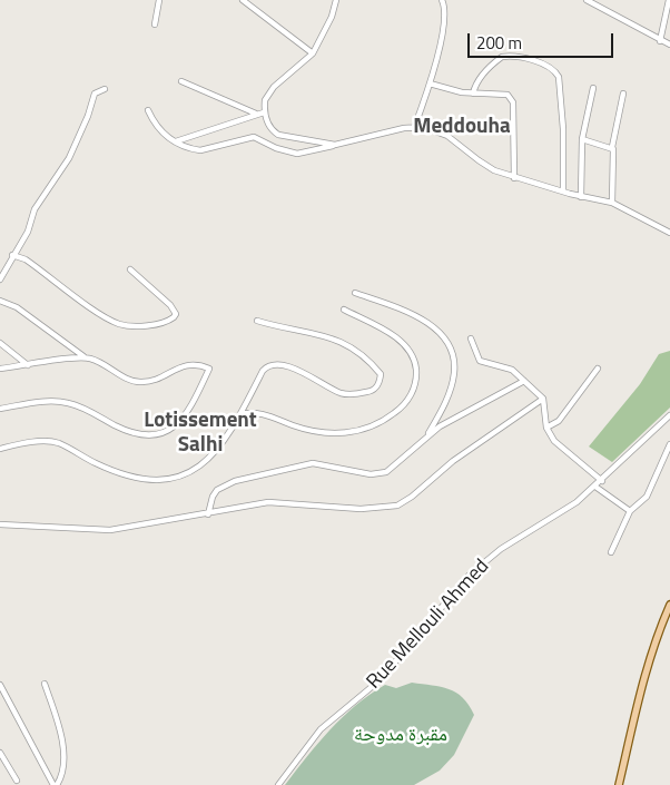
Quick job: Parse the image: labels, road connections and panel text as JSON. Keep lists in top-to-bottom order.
{
  "streets": {
    "street": ["Rue Mellouli Ahmed"]
  },
  "districts": ["Meddouha", "Lotissement Salhi"],
  "parks": ["مقبرة مدوحة"],
  "scale_bar": "200 m"
}
